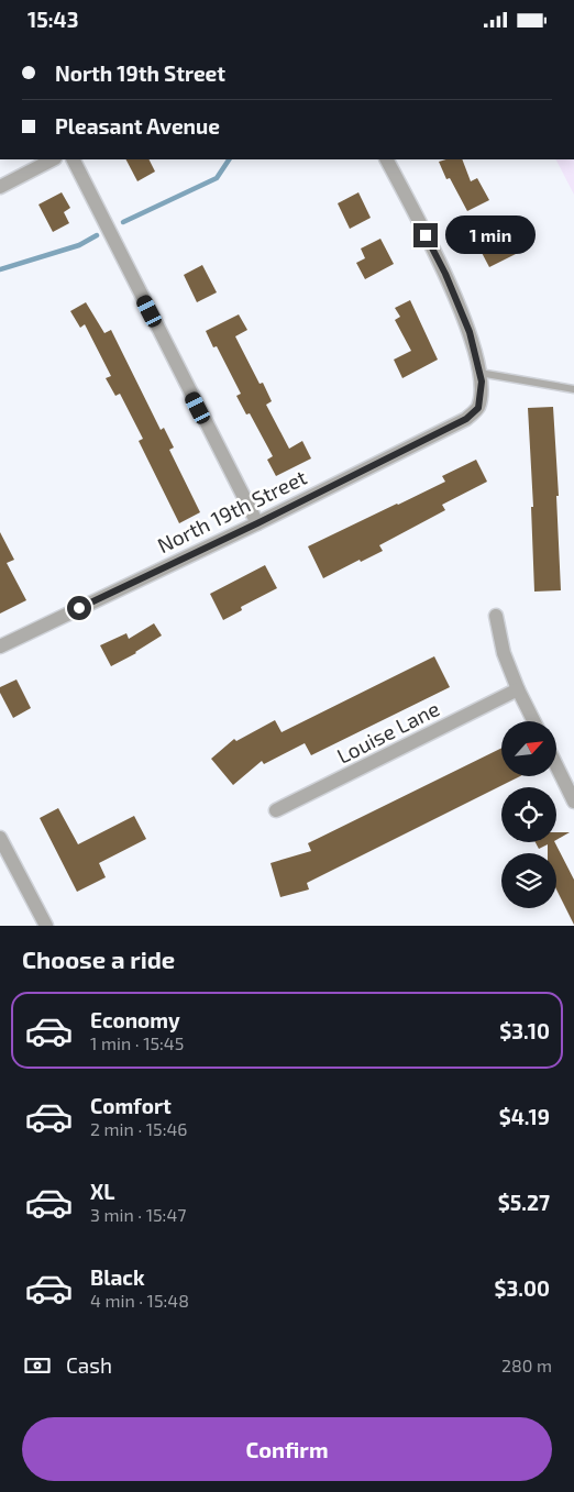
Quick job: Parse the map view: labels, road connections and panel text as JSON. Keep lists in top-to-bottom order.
{
  "streets": {
    "street": ["North 19th Street", "Louise Lane"]
  },
  "north": "top right",
  "page": {
    "status": "15:43",
    "banner": ["North 19th Street", "Pleasant Avenue"],
    "bubble": "1 min",
    "heading": "Choose a ride",
    "list": [
      {
        "name": "Economy",
        "note": "1 min · 15:45",
        "value": "$3.10"
      },
      {
        "name": "Comfort",
        "note": "2 min · 15:46",
        "value": "$4.19"
      },
      {
        "name": "XL",
        "note": "3 min · 15:47",
        "value": "$5.27"
      },
      {
        "name": "Black",
        "note": "4 min · 15:48",
        "value": "$3.00"
      }
    ],
    "pay": ["Cash", "280 m"],
    "buttons": "Confirm"
  }
}
